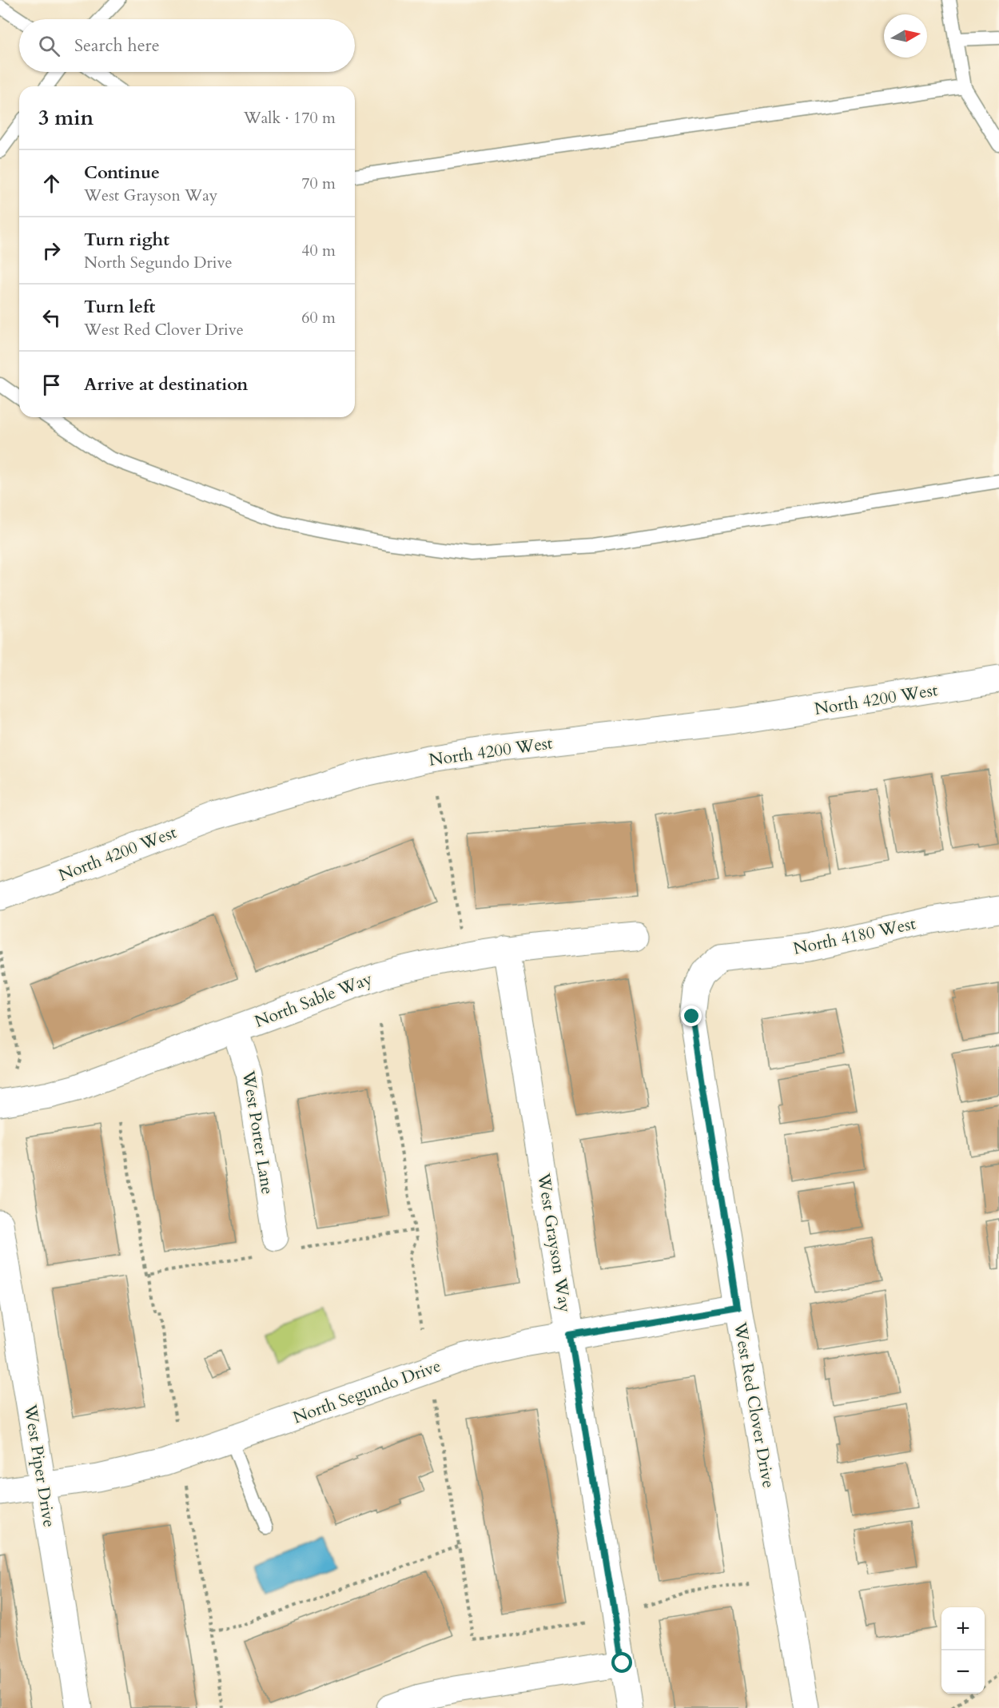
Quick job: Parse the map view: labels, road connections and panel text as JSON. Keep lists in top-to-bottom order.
{
  "streets": {
    "street": [
      "North 4200 West",
      "North 4180 West",
      "North Sable Way",
      "West Porter Lane",
      "West Grayson Way",
      "North Segundo Drive",
      "West Red Clover Drive",
      "West Piper Drive"
    ]
  },
  "crossings": [
    ["North 4180 West", "West Red Clover Drive"],
    ["North Sable Way", "West Porter Lane"],
    ["North Sable Way", "West Grayson Way"],
    ["West Grayson Way", "North Segundo Drive"],
    ["North Segundo Drive", "West Red Clover Drive"],
    ["North Segundo Drive", "West Piper Drive"]
  ],
  "north": "right",
  "page": {
    "search": "Search here",
    "heading": ["3 min", "Walk · 170 m"],
    "list": [
      ["Continue", "West Grayson Way", "70 m"],
      ["Turn right", "North Segundo Drive", "40 m"],
      ["Turn left", "West Red Clover Drive", "60 m"],
      "Arrive at destination"
    ],
    "map_buttons": ["+", "−"]
  }
}
